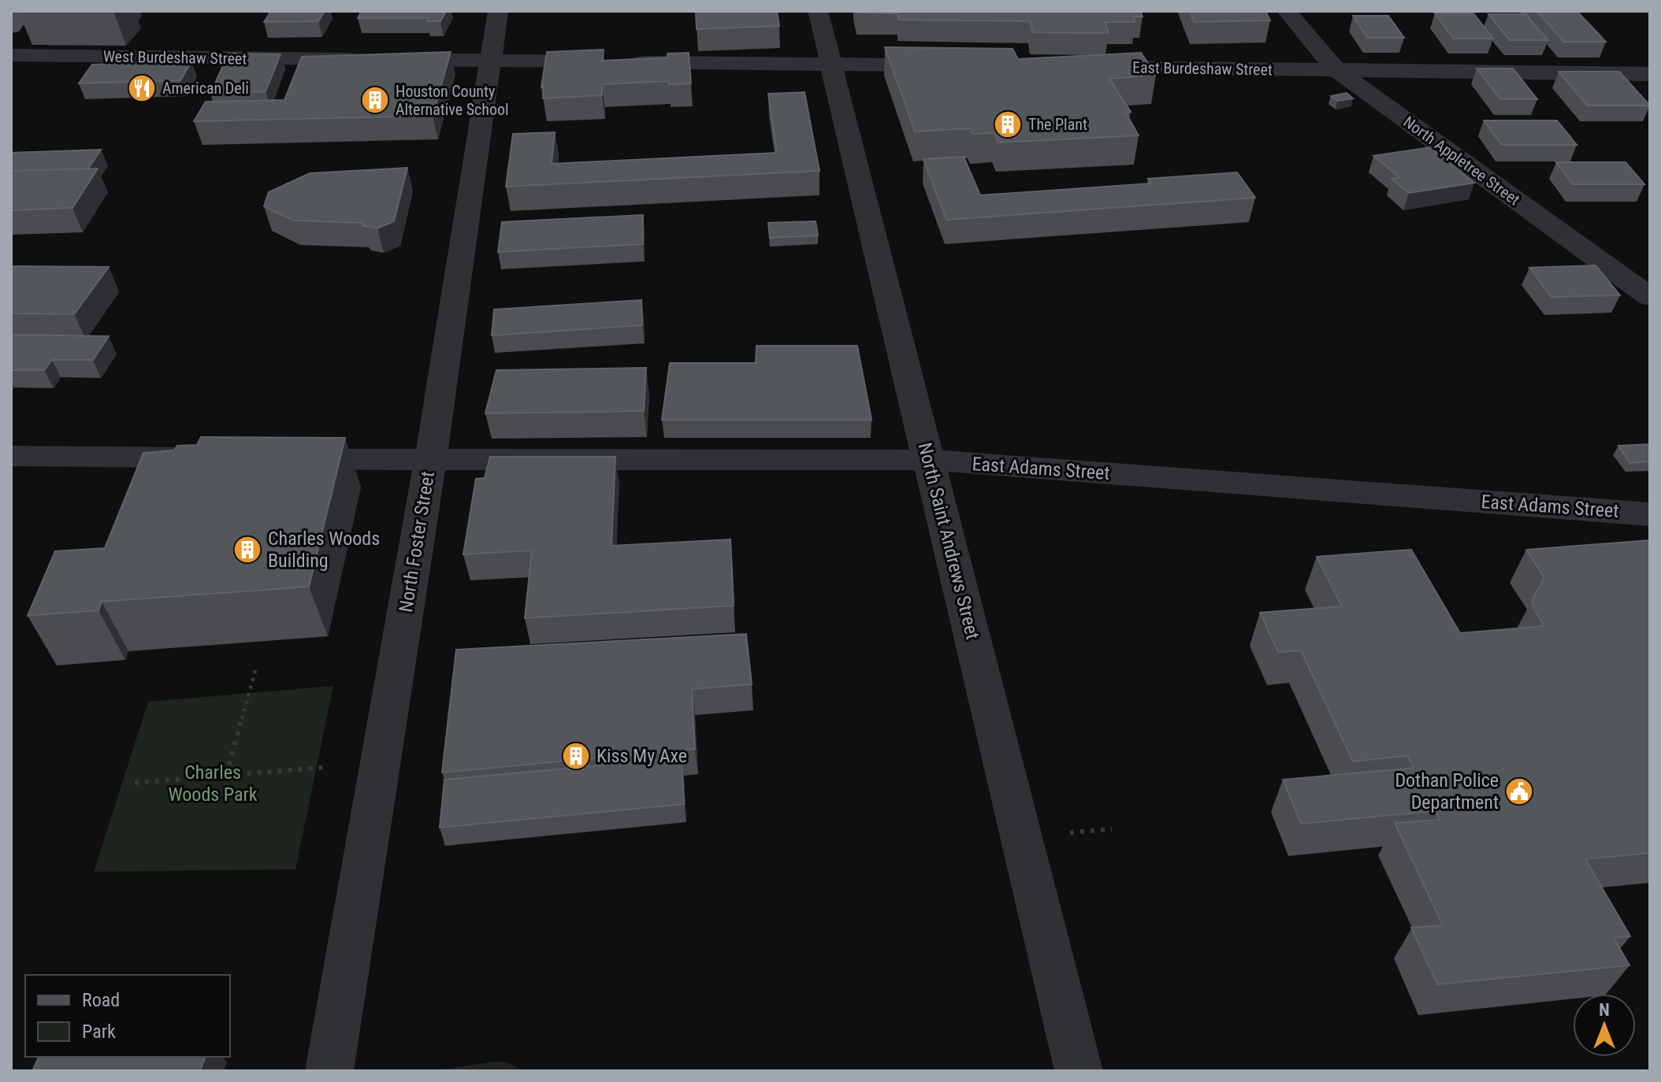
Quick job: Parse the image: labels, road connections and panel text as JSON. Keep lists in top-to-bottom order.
{
  "streets": {
    "street": [
      "West Burdeshaw Street",
      "East Burdeshaw Street",
      "North Appletree Street",
      "East Adams Street",
      "North Saint Andrews Street",
      "North Foster Street"
    ]
  },
  "crossings": [
    ["West Burdeshaw Street", "North Foster Street"],
    ["East Burdeshaw Street", "North Appletree Street"],
    ["East Adams Street", "North Saint Andrews Street"],
    ["East Adams Street", "North Foster Street"]
  ],
  "parks": ["Charles Woods Park"],
  "places": {
    "restaurant": ["American Deli"],
    "building": [
      "Houston County Alternative School",
      "The Plant",
      "Charles Woods Building",
      "Kiss My Axe"
    ],
    "public building": ["Dothan Police Department"]
  },
  "legend": ["Road", "Park"],
  "north": "top"
}
